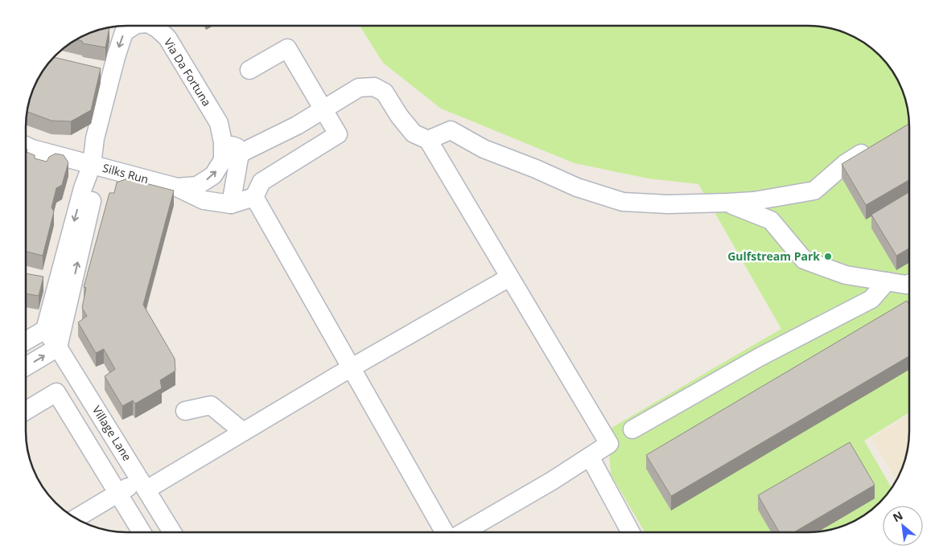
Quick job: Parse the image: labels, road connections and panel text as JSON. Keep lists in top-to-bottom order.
{
  "streets": {
    "street": ["Via Da Fortuna", "Silks Run", "Village Lane"]
  },
  "crossings": [
    ["Via Da Fortuna", "Silks Run"],
    ["Via Da Fortuna", "Village Lane"]
  ],
  "places": ["Gulfstream Park"],
  "north": "top left"
}
